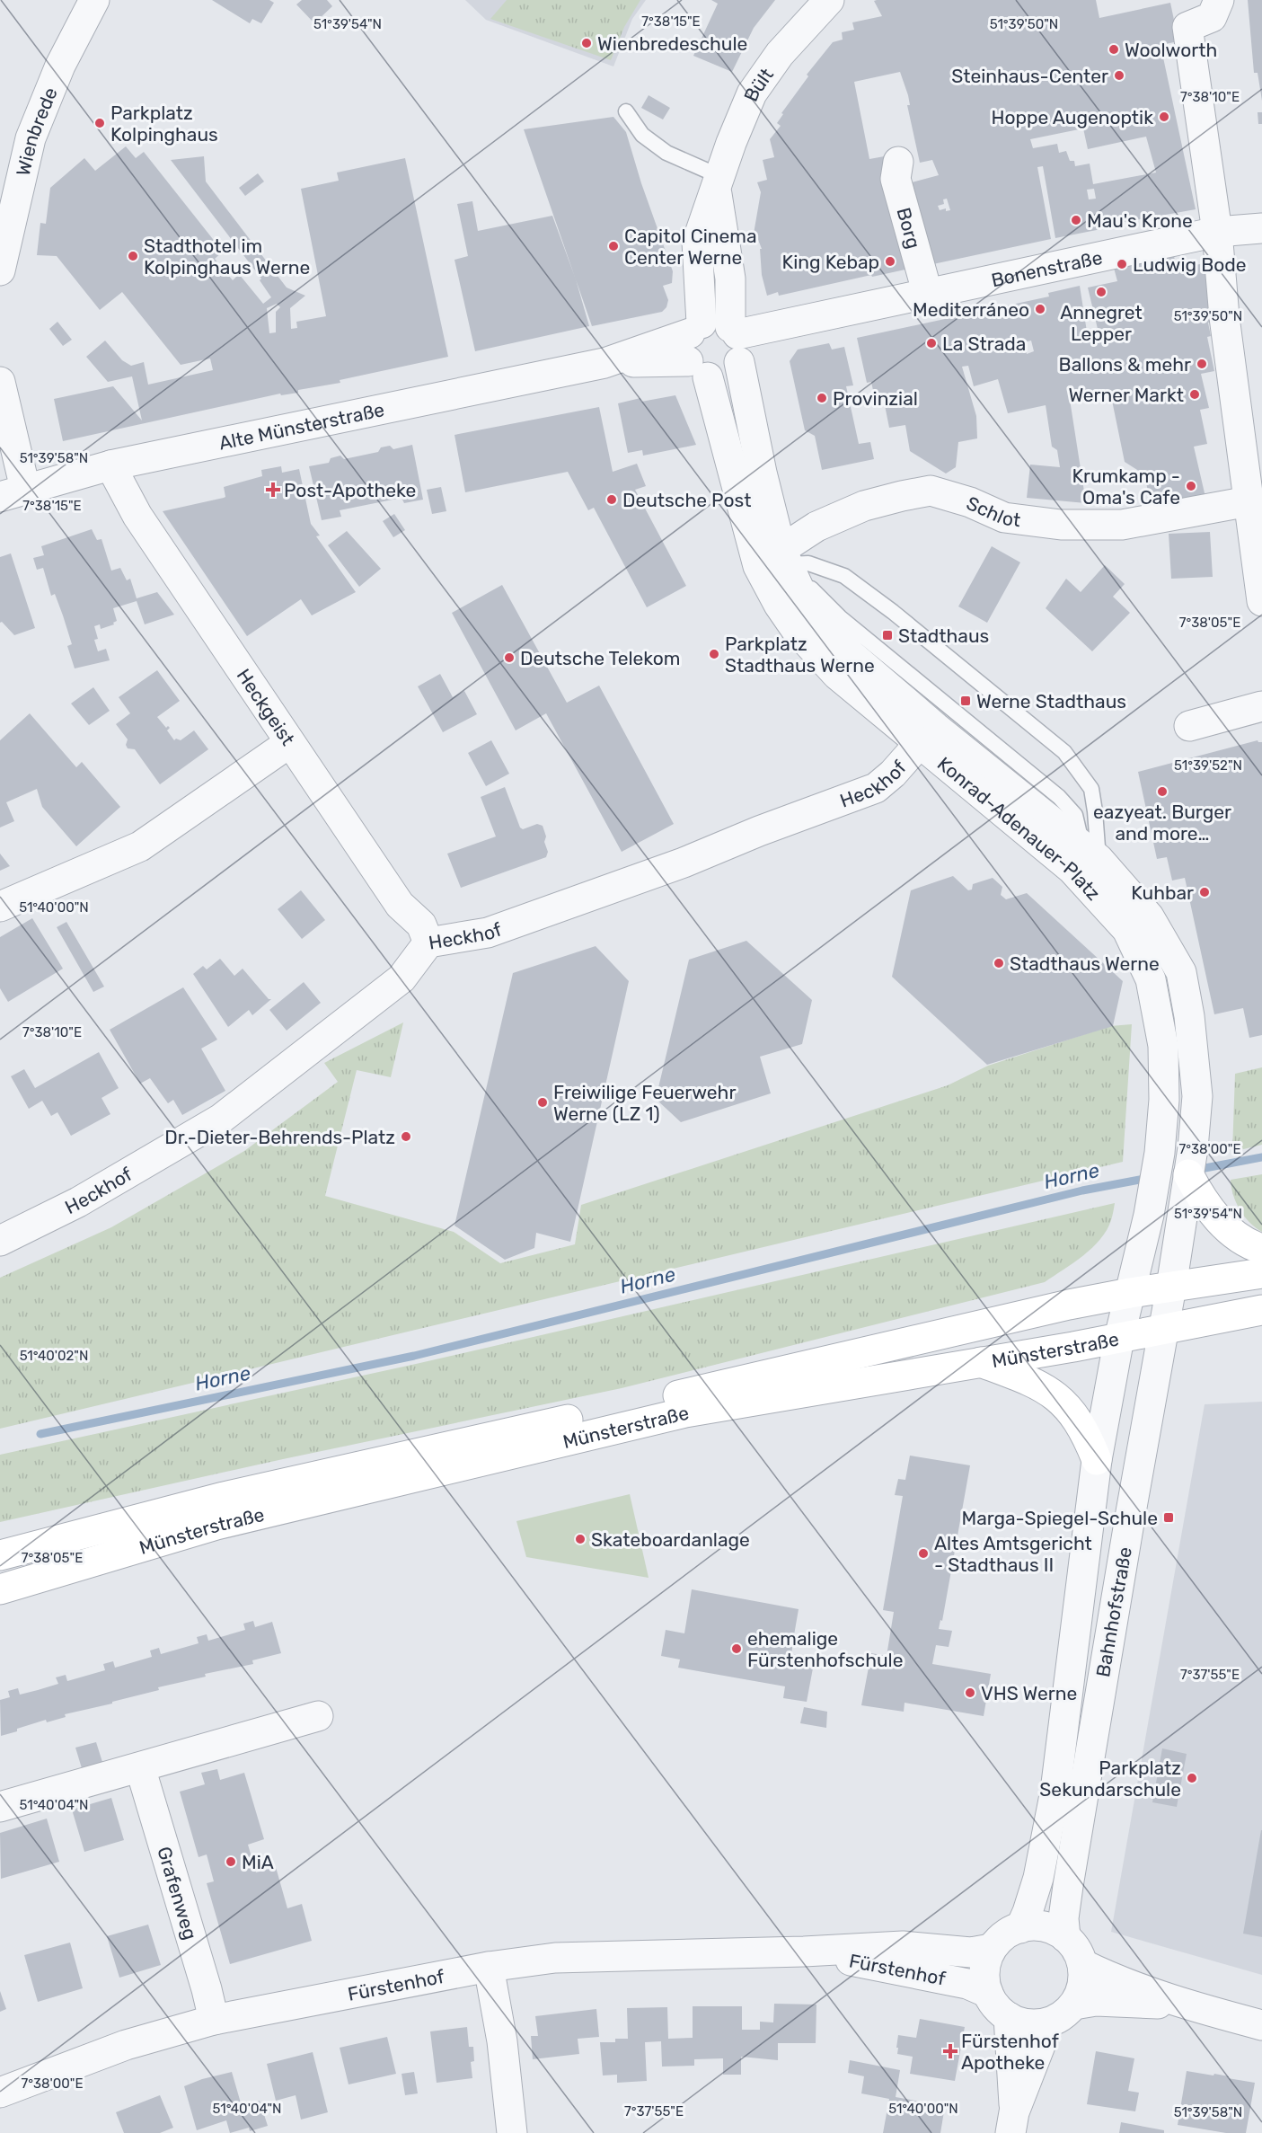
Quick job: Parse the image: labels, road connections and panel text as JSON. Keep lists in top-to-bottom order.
{
  "streets": {
    "main road": ["Münsterstraße"],
    "street": [
      "Bült",
      "Wienbrede",
      "Borg",
      "Bonenstraße",
      "Alte Münsterstraße",
      "Schlot",
      "Heckgeist",
      "Heckhof",
      "Konrad-Adenauer-Platz",
      "Bahnhofstraße",
      "Grafenweg",
      "Fürstenhof"
    ]
  },
  "crossings": [
    ["Bült", "Alte Münsterstraße"],
    ["Bült", "Konrad-Adenauer-Platz"],
    ["Borg", "Bonenstraße"],
    ["Bonenstraße", "Alte Münsterstraße"],
    ["Bonenstraße", "Konrad-Adenauer-Platz"],
    ["Alte Münsterstraße", "Heckgeist"],
    ["Alte Münsterstraße", "Konrad-Adenauer-Platz"],
    ["Schlot", "Konrad-Adenauer-Platz"],
    ["Heckgeist", "Heckhof"],
    ["Heckhof", "Konrad-Adenauer-Platz"],
    ["Konrad-Adenauer-Platz", "Münsterstraße"],
    ["Konrad-Adenauer-Platz", "Bahnhofstraße"],
    ["Münsterstraße", "Bahnhofstraße"],
    ["Bahnhofstraße", "Fürstenhof"],
    ["Grafenweg", "Fürstenhof"]
  ],
  "water": ["Horne"],
  "places": {
    "other": [
      "Wienbredeschule",
      "Woolworth",
      "Steinhaus-Center",
      "Hoppe Augenoptik",
      "Parkplatz Kolpinghaus",
      "Mau's Krone",
      "Capitol Cinema Center Werne",
      "Stadthotel im Kolpinghaus Werne",
      "King Kebap",
      "Ludwig Bode",
      "Annegret Lepper",
      "Mediterráneo",
      "La Strada",
      "Ballons & mehr",
      "Werner Markt",
      "Provinzial",
      "Krumkamp - Oma's Cafe",
      "Deutsche Post",
      "Parkplatz Stadthaus Werne",
      "Deutsche Telekom",
      "eazyeat. Burger and more…",
      "Kuhbar",
      "Stadthaus Werne",
      "Freiwilige Feuerwehr Werne (LZ 1)",
      "Dr.-Dieter-Behrends-Platz",
      "Skateboardanlage",
      "Altes Amtsgericht - Stadthaus II",
      "ehemalige Fürstenhofschule",
      "VHS Werne",
      "Parkplatz Sekundarschule",
      "MiA"
    ],
    "health": ["Post-Apotheke", "Fürstenhof Apotheke"],
    "transit": ["Stadthaus", "Werne Stadthaus", "Marga-Spiegel-Schule"]
  },
  "coordinates": [
    "7°38'15\"E",
    "51°39'54\"N",
    "51°39'50\"N",
    "7°38'10\"E",
    "51°39'58\"N",
    "7°38'05\"E",
    "51°39'52\"N",
    "51°40'00\"N",
    "7°38'00\"E",
    "51°40'02\"N",
    "7°37'55\"E",
    "51°40'04\"N"
  ]
}
